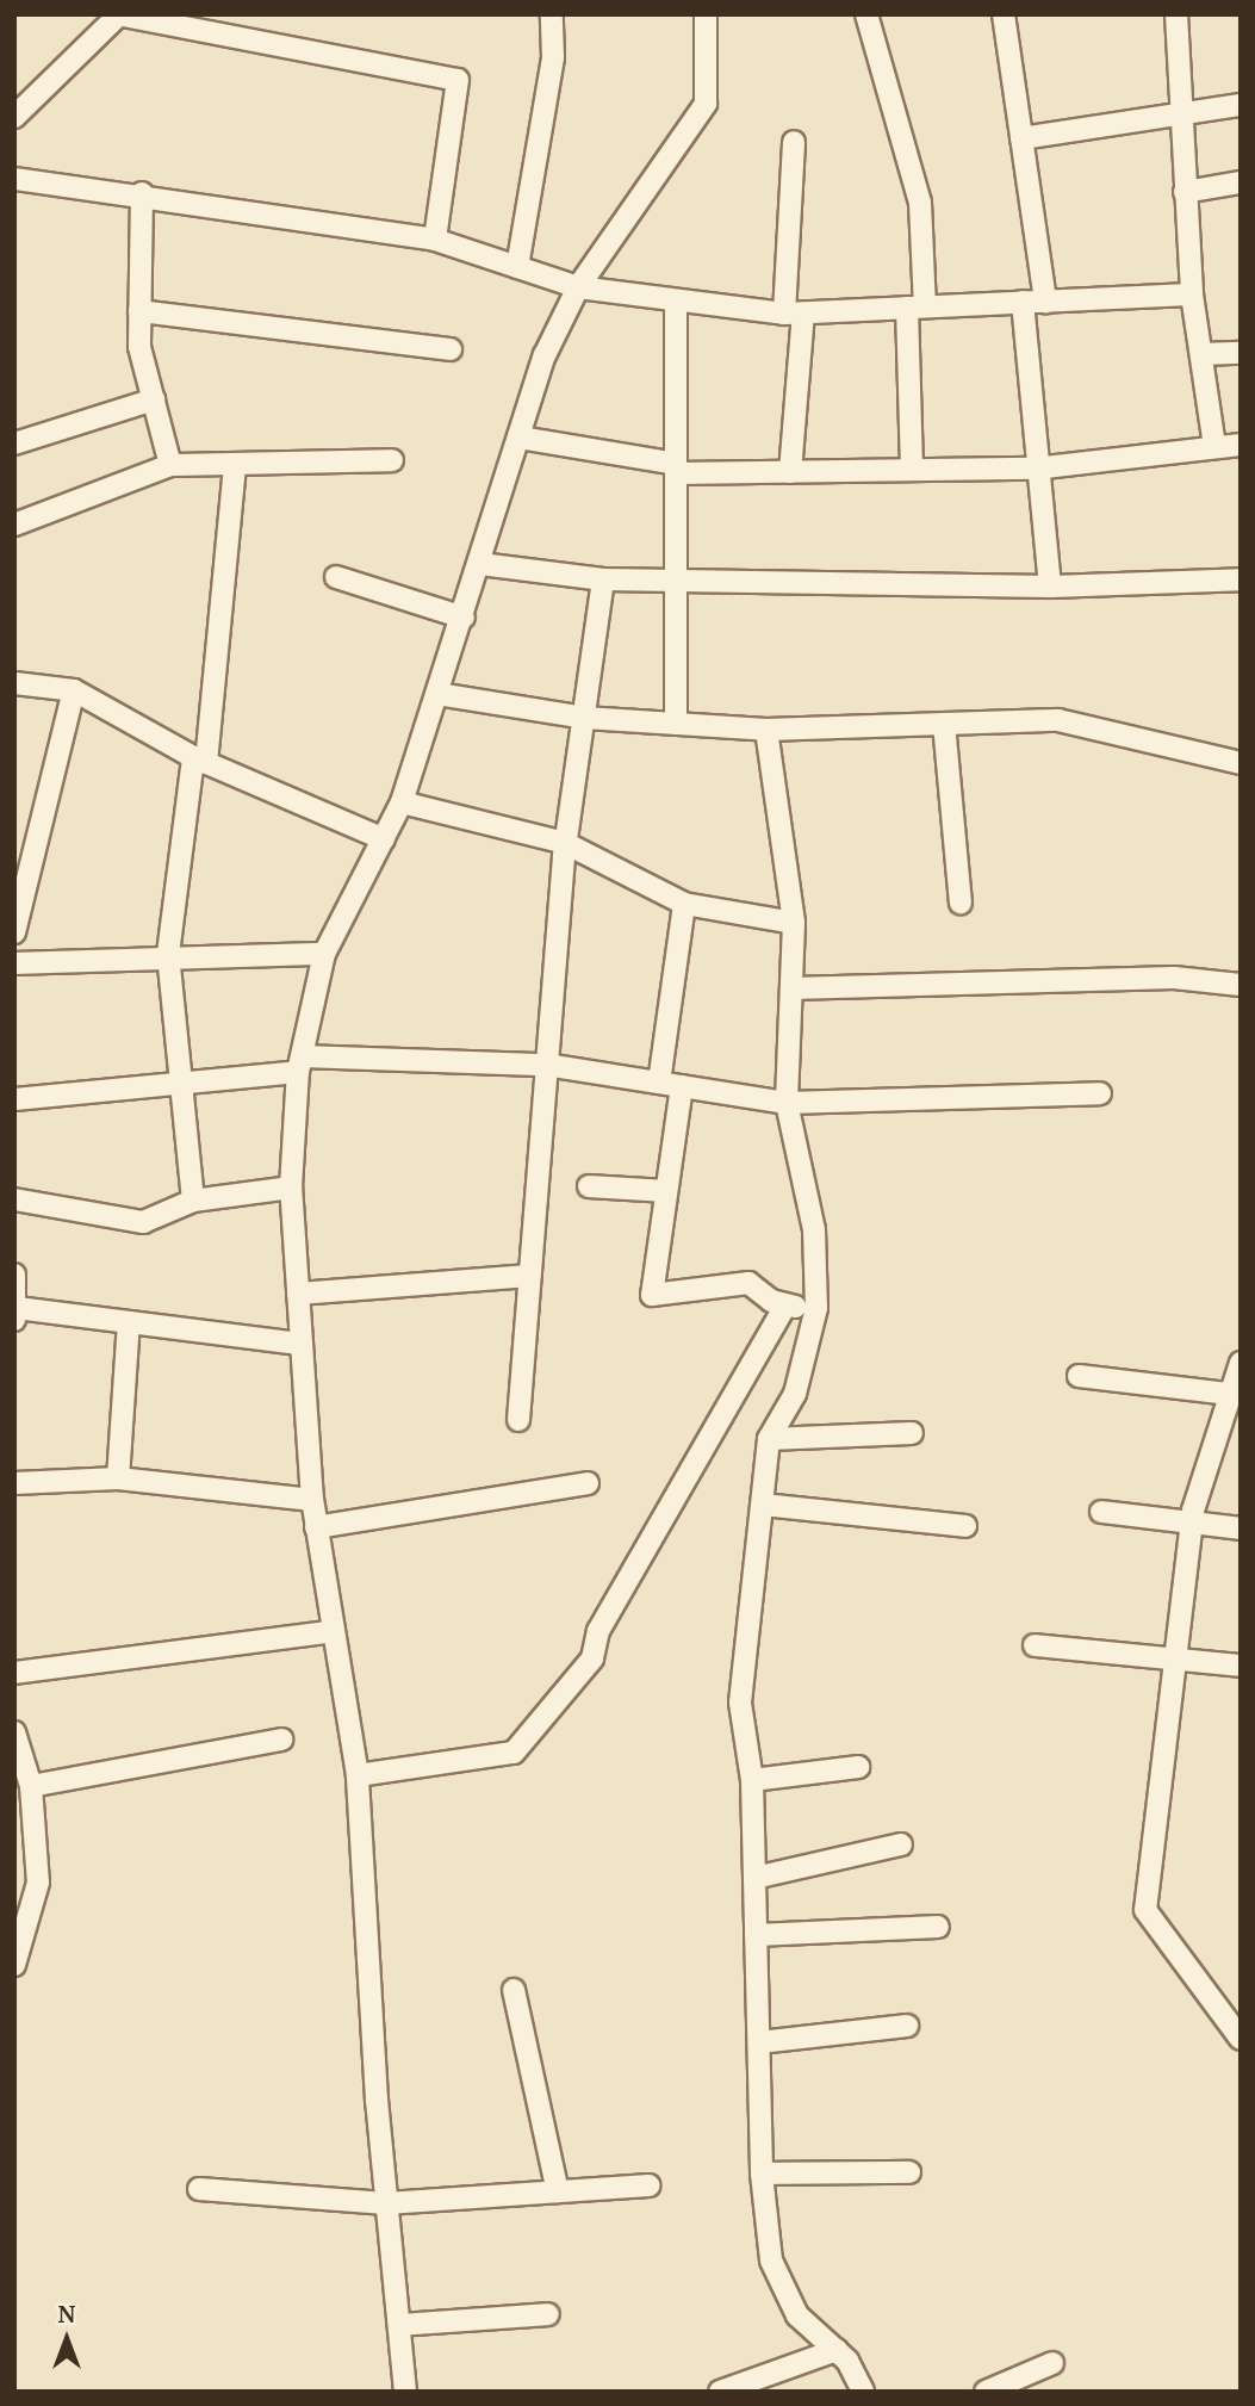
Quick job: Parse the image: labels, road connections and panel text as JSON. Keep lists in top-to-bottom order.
{
  "north": "top"
}
